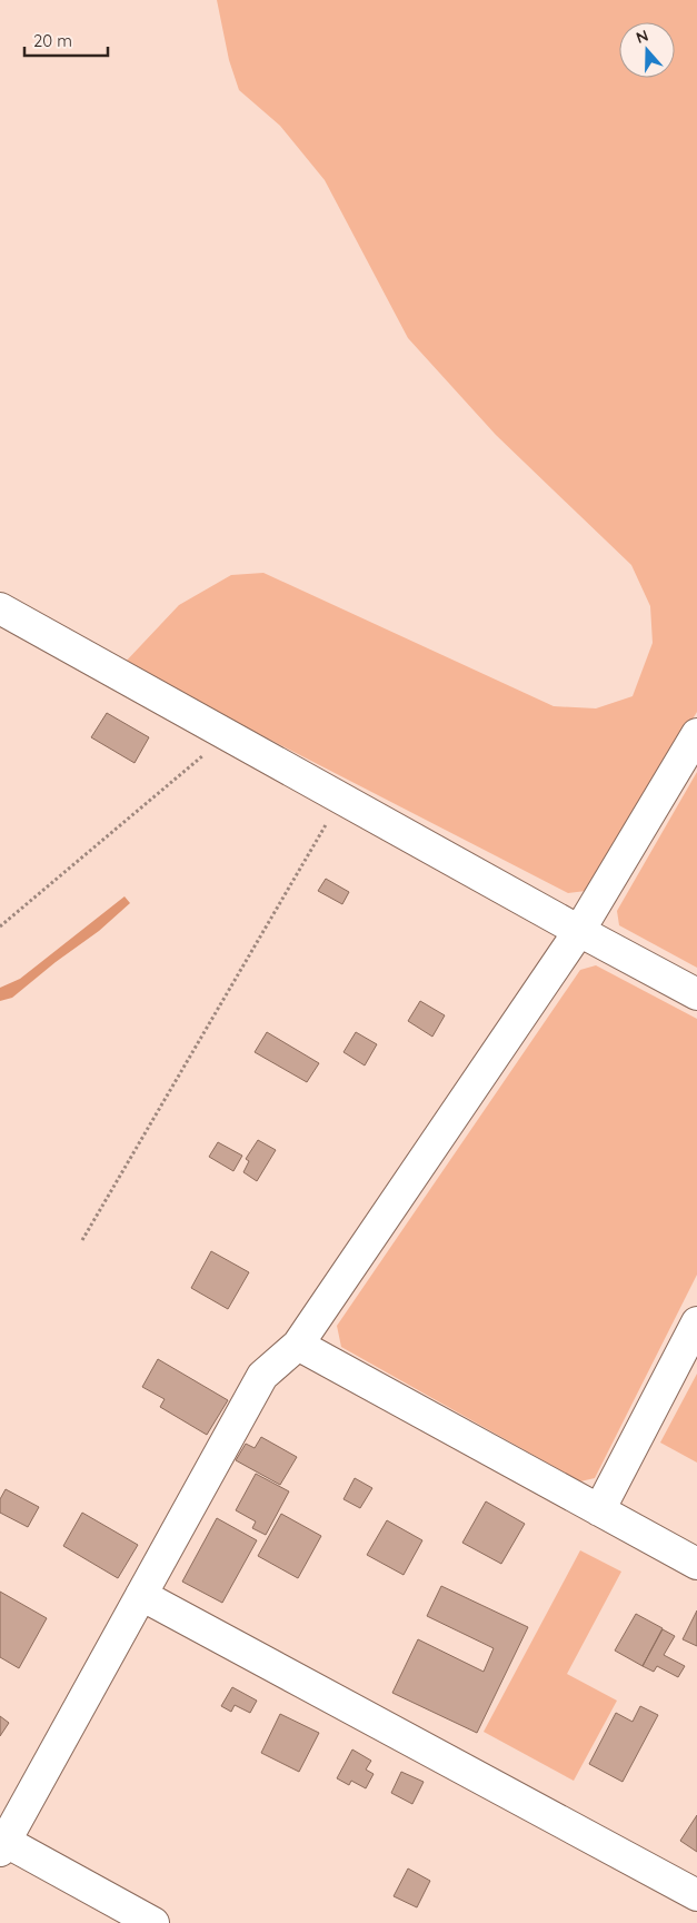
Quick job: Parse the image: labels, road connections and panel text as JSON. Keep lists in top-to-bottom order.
{
  "scale_bar": "20 m",
  "north": "top"
}
